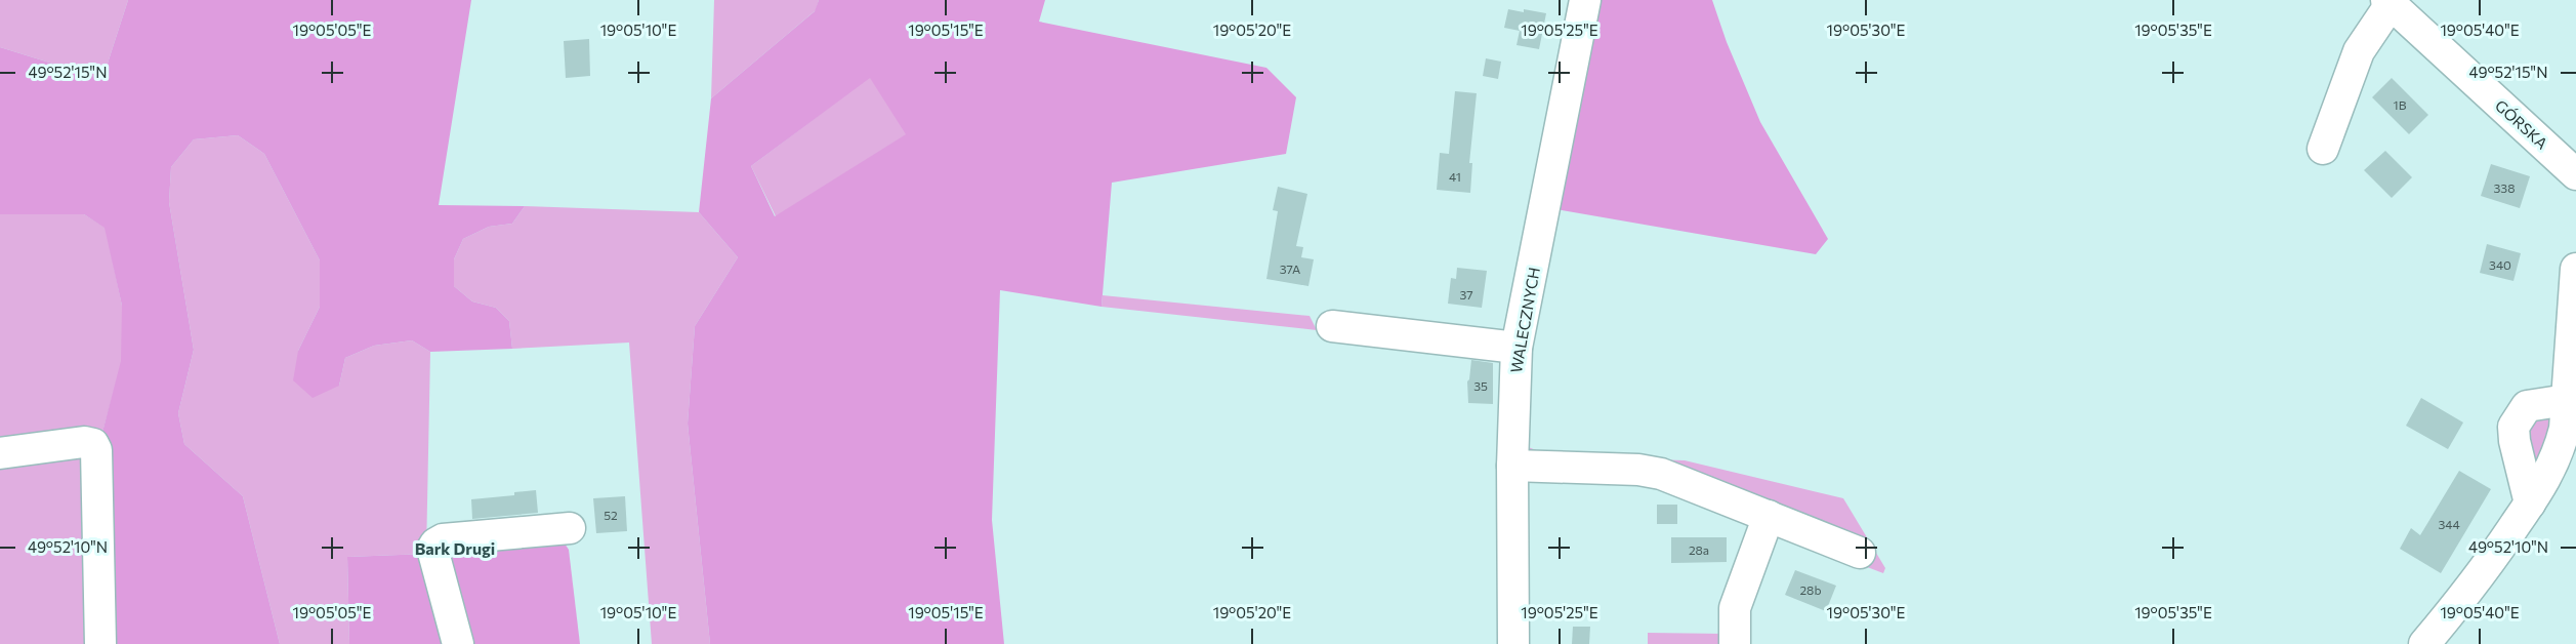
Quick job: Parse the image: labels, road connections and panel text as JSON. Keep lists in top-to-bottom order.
{
  "streets": {
    "street": ["GÓRSKA", "WALECZNYCH"]
  },
  "districts": ["Bark Drugi"],
  "house_numbers": [
    "1B",
    "41",
    "338",
    "340",
    "37A",
    "37",
    "35",
    "52",
    "344",
    "28a",
    "28b"
  ],
  "coordinates": [
    "19°05'05\"E",
    "19°05'10\"E",
    "19°05'15\"E",
    "19°05'20\"E",
    "19°05'25\"E",
    "19°05'30\"E",
    "19°05'35\"E",
    "19°05'40\"E",
    "49°52'15\"N",
    "49°52'10\"N"
  ]
}
